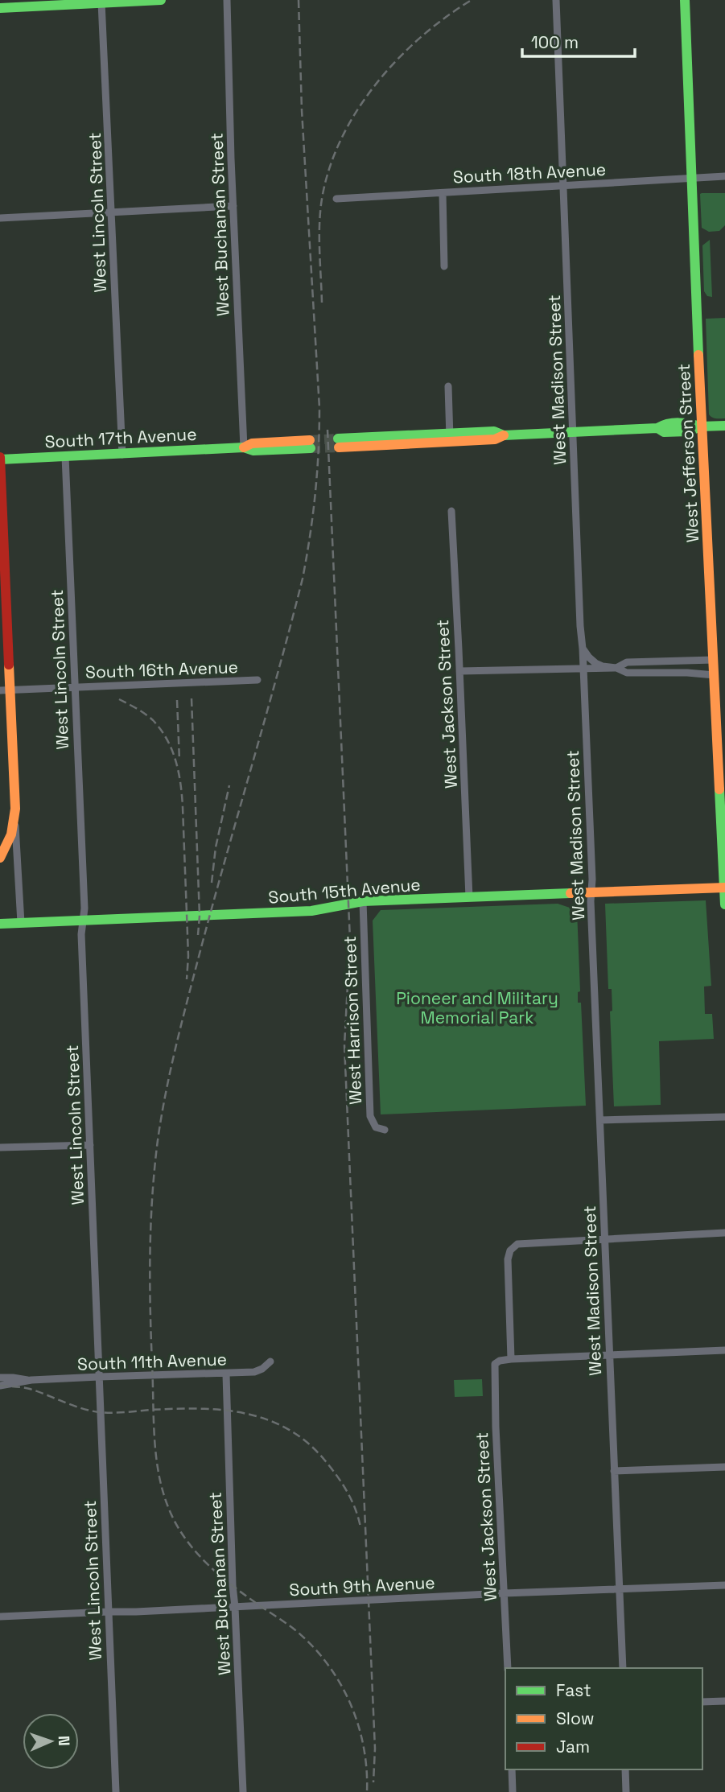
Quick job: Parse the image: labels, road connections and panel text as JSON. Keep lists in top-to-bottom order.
{
  "streets": {
    "main road": ["South 17th Avenue", "West Jefferson Street", "South 15th Avenue"],
    "street": [
      "South 18th Avenue",
      "West Lincoln Street",
      "West Buchanan Street",
      "West Madison Street",
      "South 16th Avenue",
      "West Jackson Street",
      "West Harrison Street",
      "South 11th Avenue",
      "South 9th Avenue"
    ]
  },
  "crossings": [
    ["South 18th Avenue", "West Madison Street"],
    ["South 18th Avenue", "West Jefferson Street"],
    ["West Lincoln Street", "South 17th Avenue"],
    ["West Lincoln Street", "South 16th Avenue"],
    ["West Lincoln Street", "South 15th Avenue"],
    ["West Lincoln Street", "South 11th Avenue"],
    ["West Lincoln Street", "South 9th Avenue"],
    ["West Buchanan Street", "South 17th Avenue"],
    ["West Buchanan Street", "South 11th Avenue"],
    ["West Buchanan Street", "South 9th Avenue"],
    ["West Madison Street", "South 15th Avenue"],
    ["West Madison Street", "South 9th Avenue"],
    ["West Jefferson Street", "South 15th Avenue"],
    ["West Jackson Street", "South 15th Avenue"],
    ["West Jackson Street", "South 9th Avenue"],
    ["South 15th Avenue", "West Harrison Street"]
  ],
  "parks": ["Pioneer and Military Memorial Park"],
  "legend": ["Fast", "Slow", "Jam"],
  "scale_bar": "100 m",
  "north": "right"
}
